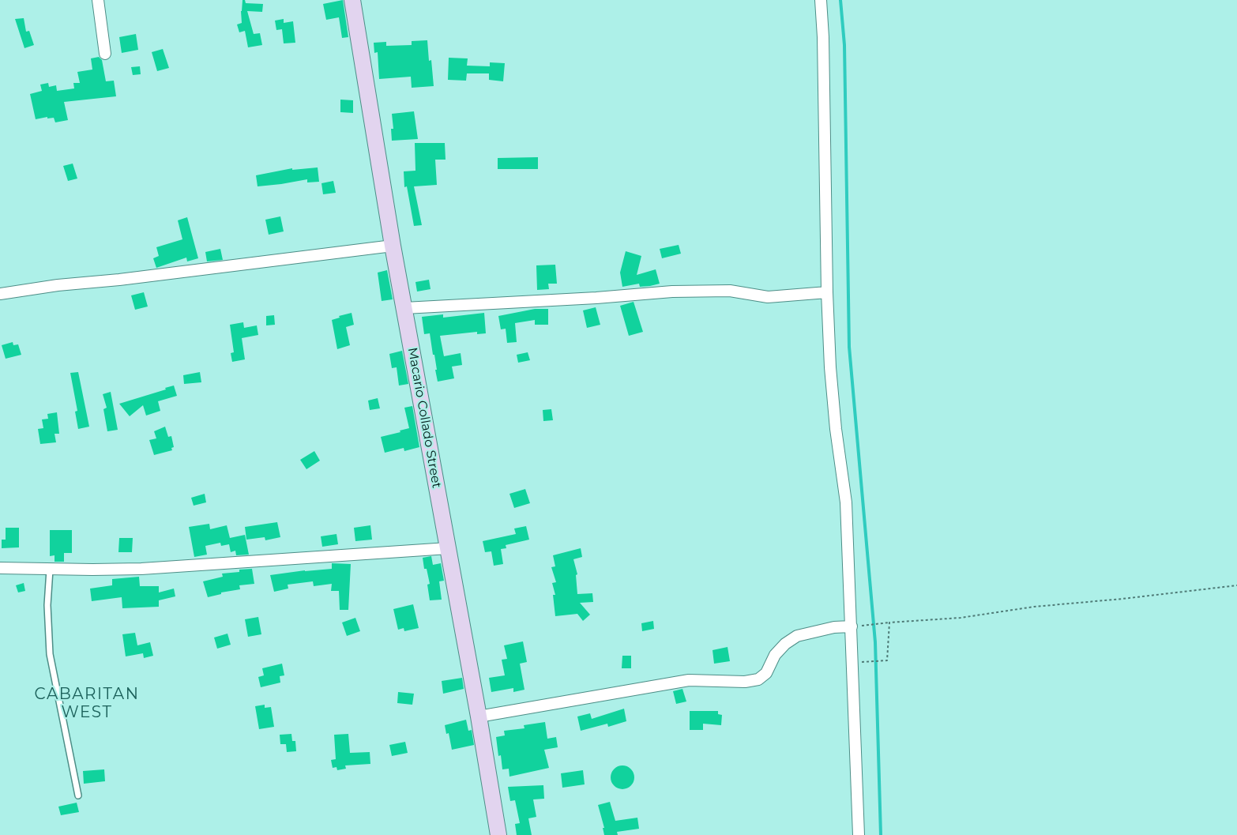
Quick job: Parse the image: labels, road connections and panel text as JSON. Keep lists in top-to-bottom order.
{
  "streets": {
    "street": ["Macario Collado Street"]
  },
  "districts": ["CABARITAN WEST"]
}
